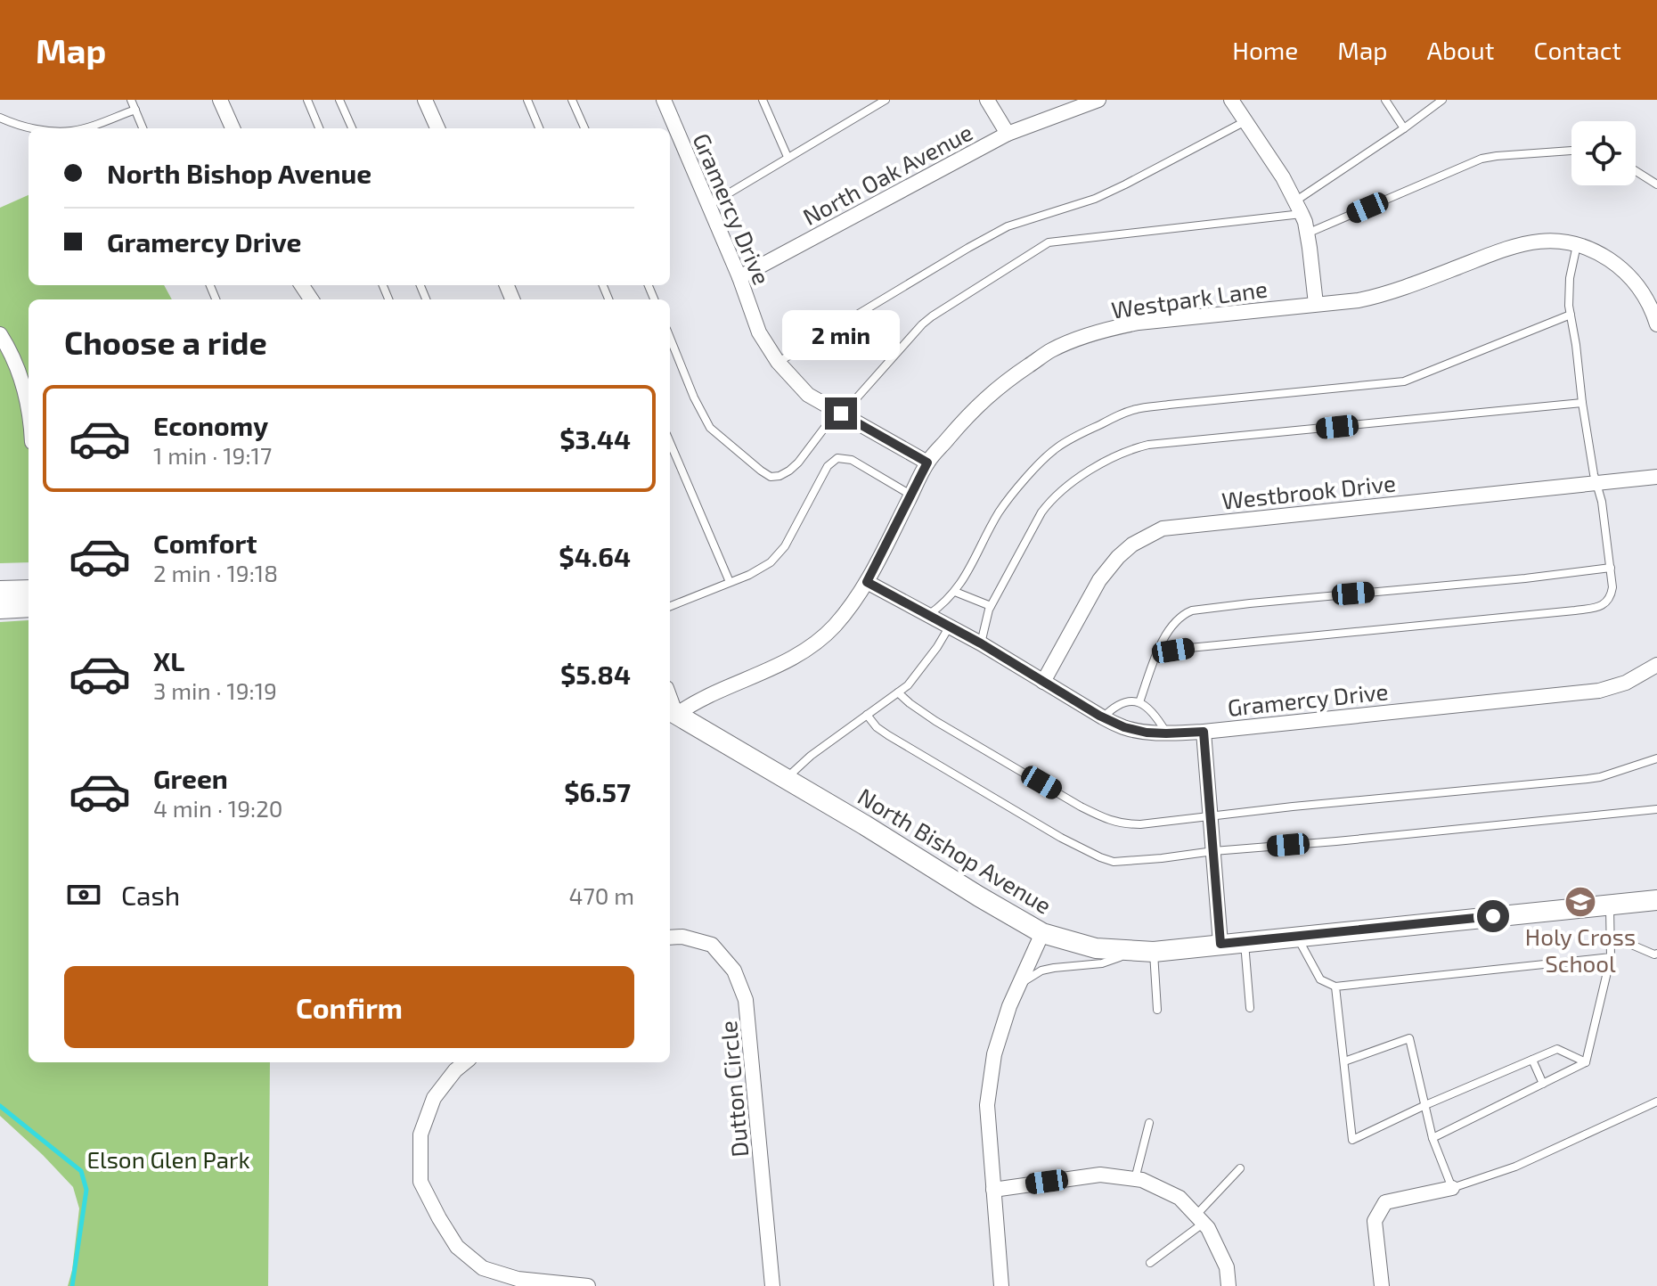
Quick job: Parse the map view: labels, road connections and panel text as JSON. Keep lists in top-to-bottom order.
{
  "streets": {
    "main road": ["North Bishop Avenue"],
    "street": [
      "North Oak Avenue",
      "Gramercy Drive",
      "Westpark Lane",
      "Westbrook Drive",
      "Dutton Circle"
    ]
  },
  "crossings": [
    ["North Oak Avenue", "Gramercy Drive"],
    ["Gramercy Drive", "Westpark Lane"],
    ["Gramercy Drive", "Westbrook Drive"],
    ["Westpark Lane", "North Bishop Avenue"]
  ],
  "parks": ["Elson Glen Park"],
  "places": {
    "school or university": ["Holy Cross School"]
  },
  "page": {
    "header": "Map",
    "nav": [
      "Home",
      "Map",
      "About",
      "Contact"
    ],
    "banner": ["North Bishop Avenue", "Gramercy Drive"],
    "heading": "Choose a ride",
    "bubble": "2 min",
    "list": [
      {
        "name": "Economy",
        "note": "1 min · 19:17",
        "value": "$3.44"
      },
      {
        "name": "Comfort",
        "note": "2 min · 19:18",
        "value": "$4.64"
      },
      {
        "name": "XL",
        "note": "3 min · 19:19",
        "value": "$5.84"
      },
      {
        "name": "Green",
        "note": "4 min · 19:20",
        "value": "$6.57"
      }
    ],
    "pay": ["Cash", "470 m"],
    "buttons": "Confirm"
  }
}
